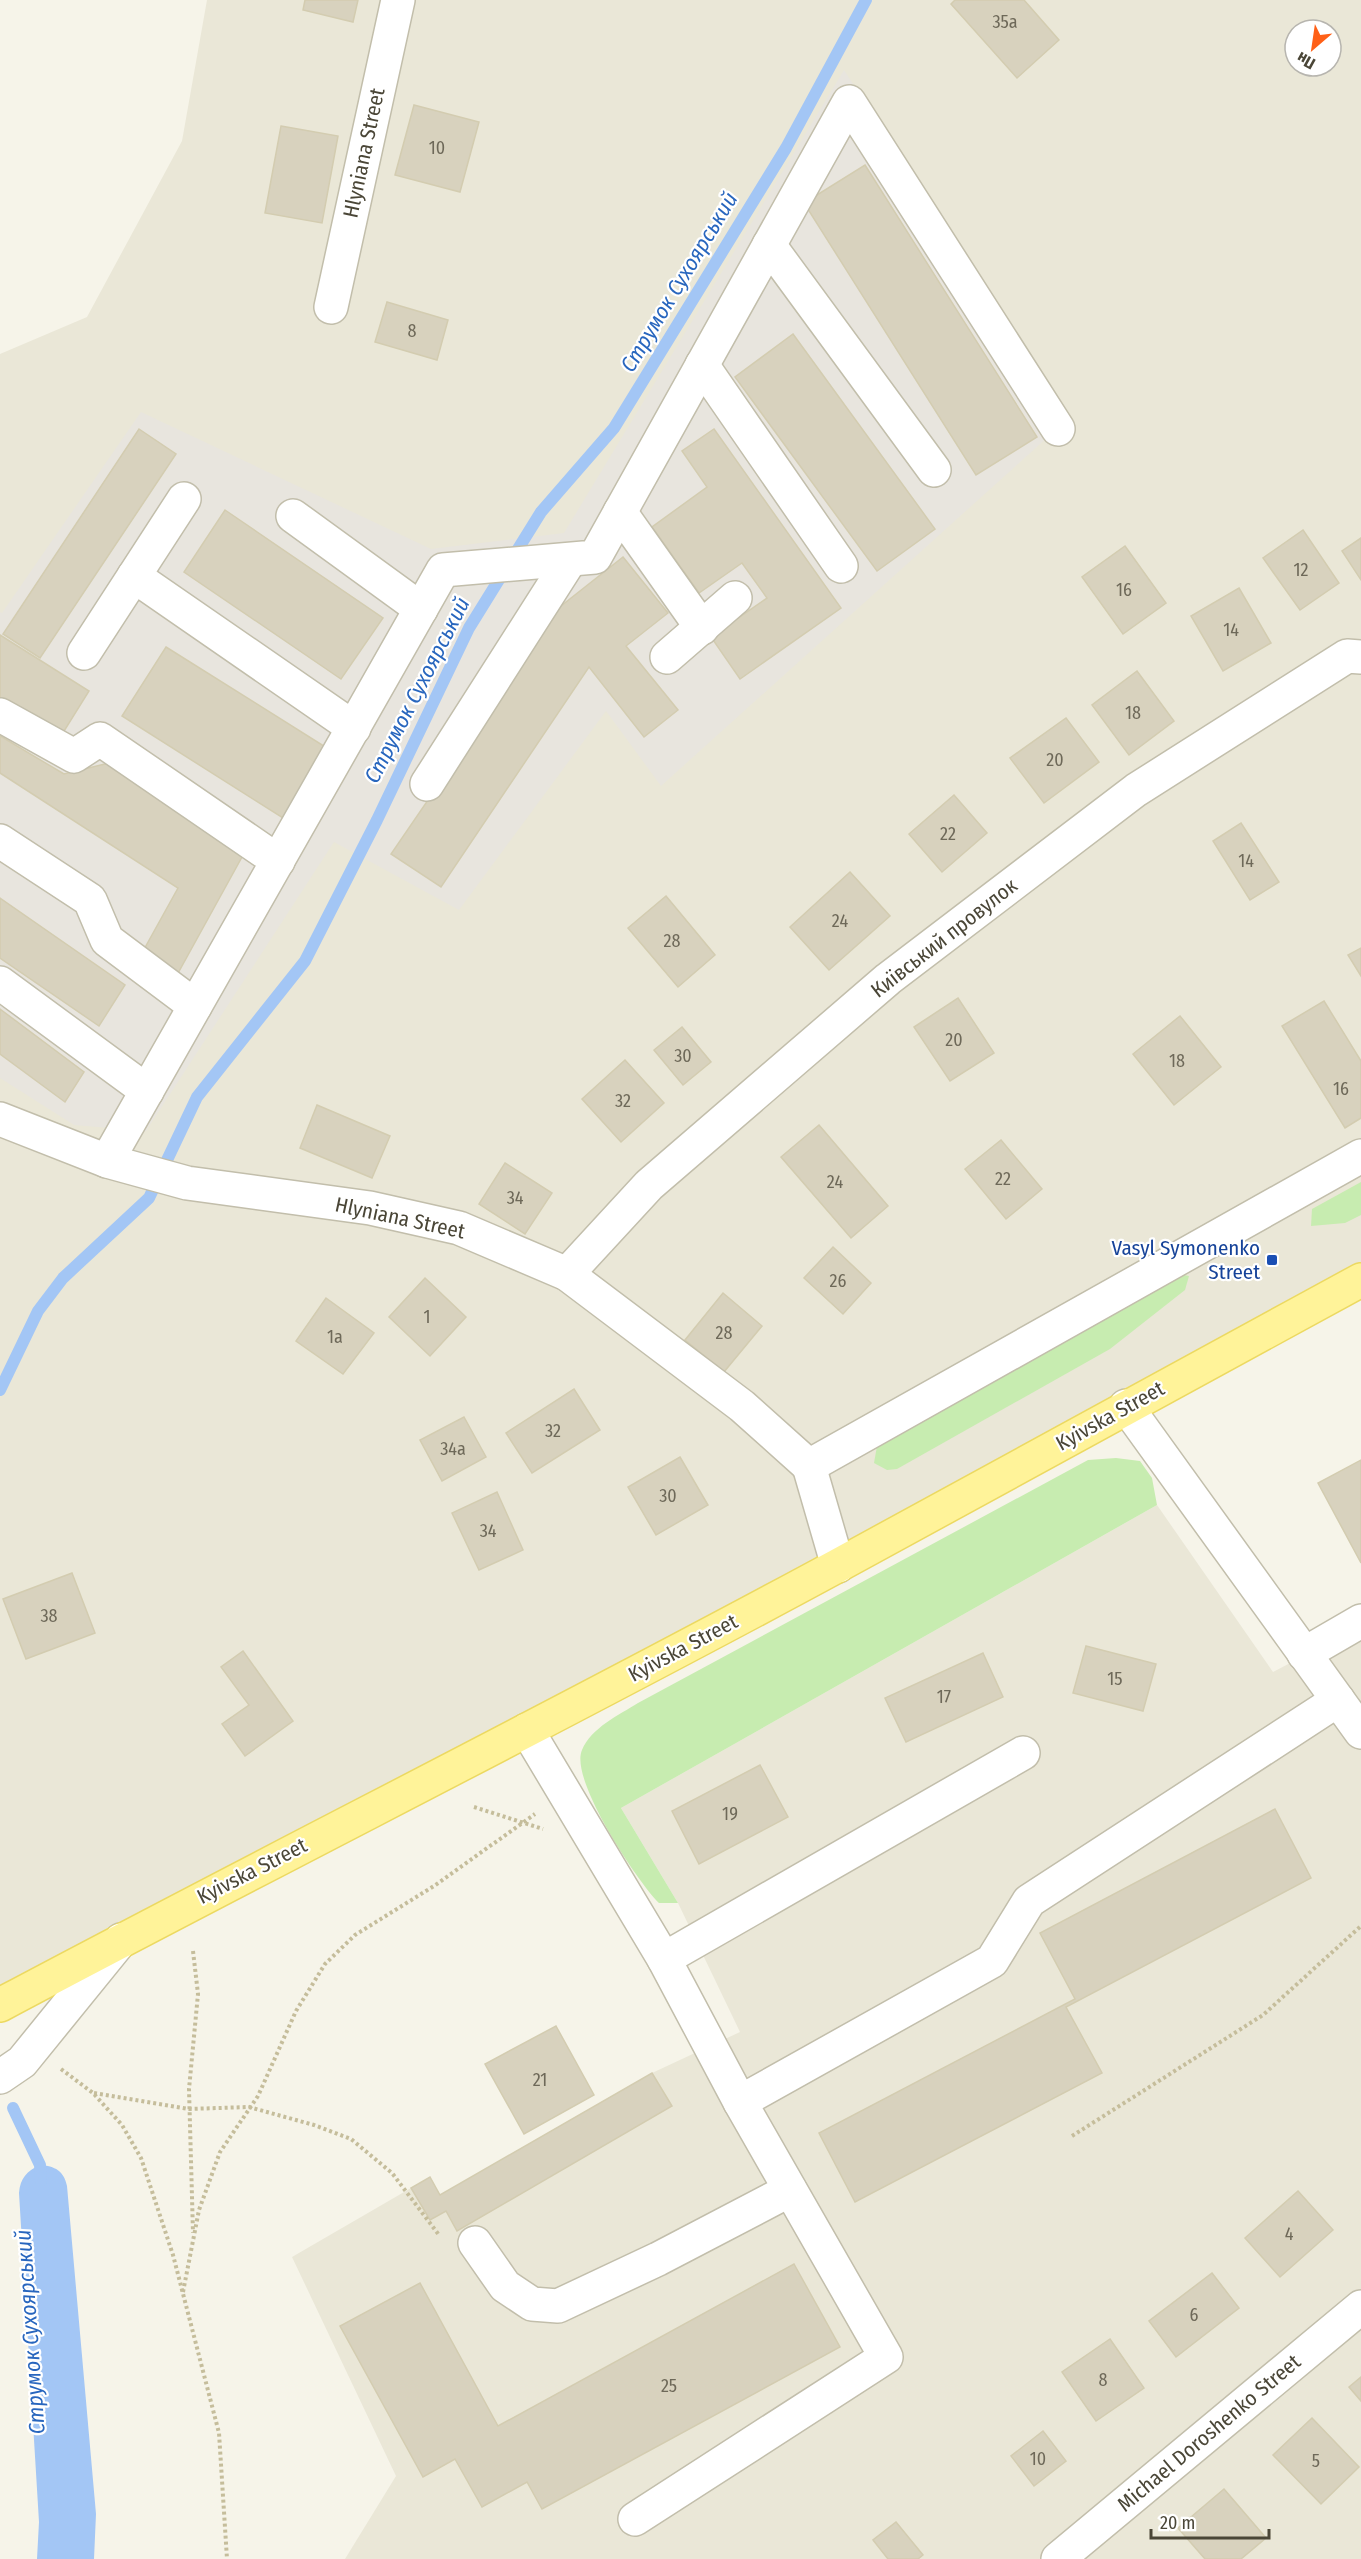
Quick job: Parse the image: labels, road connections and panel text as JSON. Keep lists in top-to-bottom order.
{
  "streets": {
    "main road": ["Kyivska Street"],
    "street": ["Hlyniana Street", "Київський провулок", "Michael Doroshenko Street"]
  },
  "crossings": [
    ["Hlyniana Street", "Київський провулок"]
  ],
  "water": ["Струмок Сухоярський"],
  "places": {
    "transit": ["Vasyl Symonenko Street"]
  },
  "house_numbers": [
    "35а",
    "10",
    "8",
    "12",
    "16",
    "14",
    "18",
    "20",
    "22",
    "14",
    "24",
    "28",
    "20",
    "30",
    "18",
    "16",
    "32",
    "22",
    "24",
    "34",
    "26",
    "1",
    "28",
    "1а",
    "32",
    "34а",
    "30",
    "34",
    "38",
    "15",
    "17",
    "19",
    "21",
    "4",
    "6",
    "8",
    "25",
    "10",
    "5"
  ],
  "scale_bar": "20 m",
  "north": "bottom left"
}
